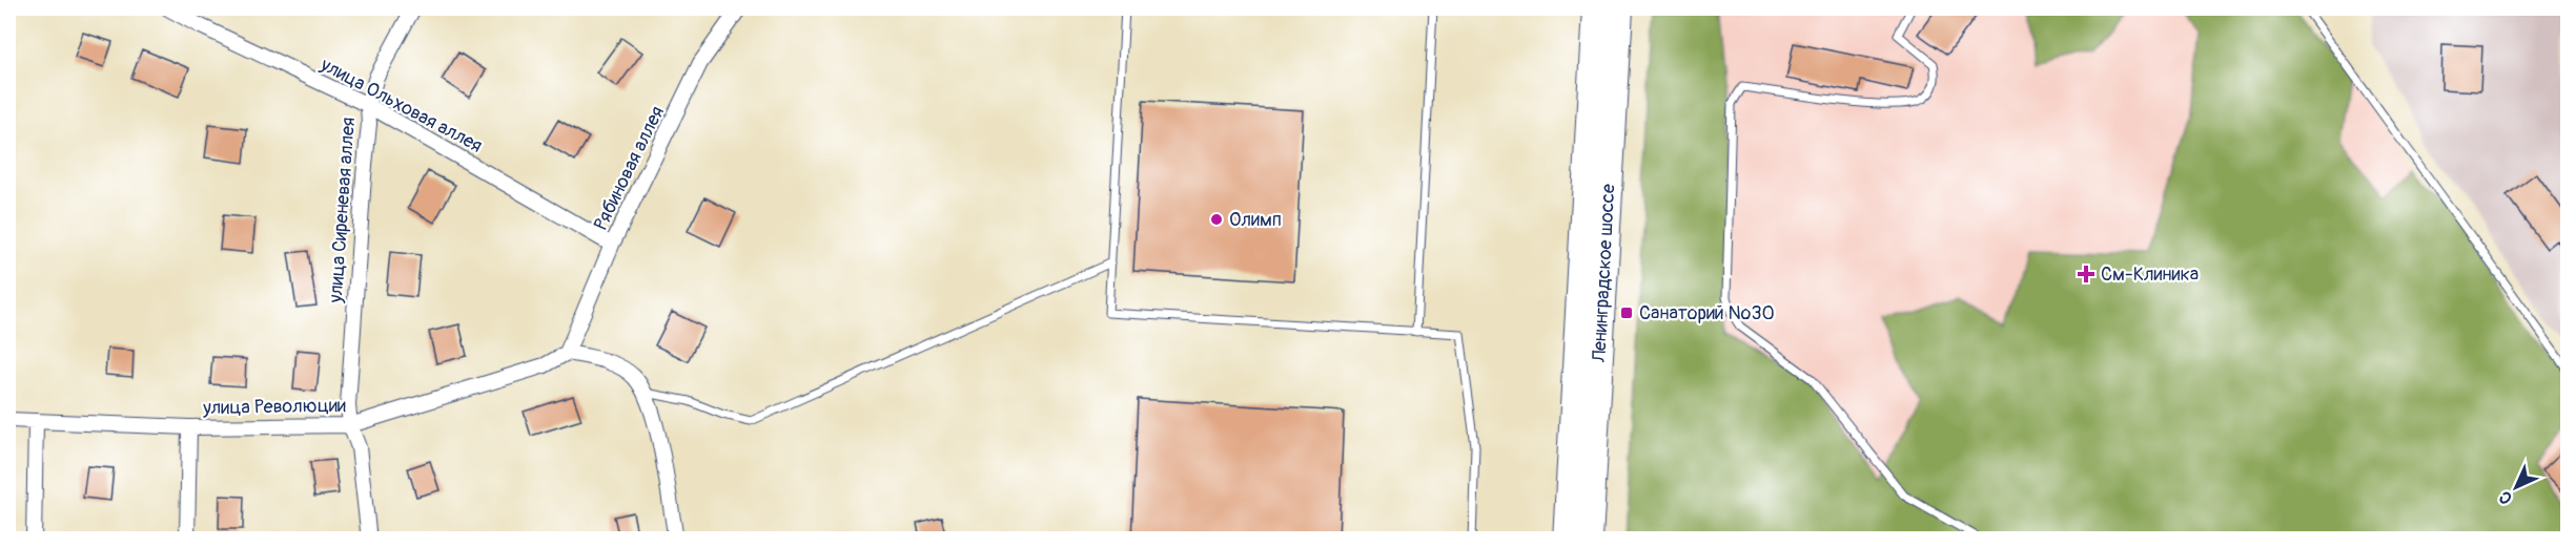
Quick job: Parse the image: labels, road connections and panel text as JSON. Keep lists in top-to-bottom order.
{
  "streets": {
    "highway": ["Ленинградское шоссе"],
    "street": [
      "улица Ольховая аллея",
      "Рябиновая аллея",
      "улица Сиреневая аллея",
      "улица Революции"
    ]
  },
  "crossings": [
    ["улица Ольховая аллея", "Рябиновая аллея"],
    ["улица Ольховая аллея", "улица Сиреневая аллея"],
    ["Рябиновая аллея", "улица Революции"],
    ["улица Сиреневая аллея", "улица Революции"]
  ],
  "places": {
    "other": ["Олимп"],
    "health": ["См-Клиника"],
    "transit": ["Санаторий №30"]
  },
  "north": "bottom left"
}
